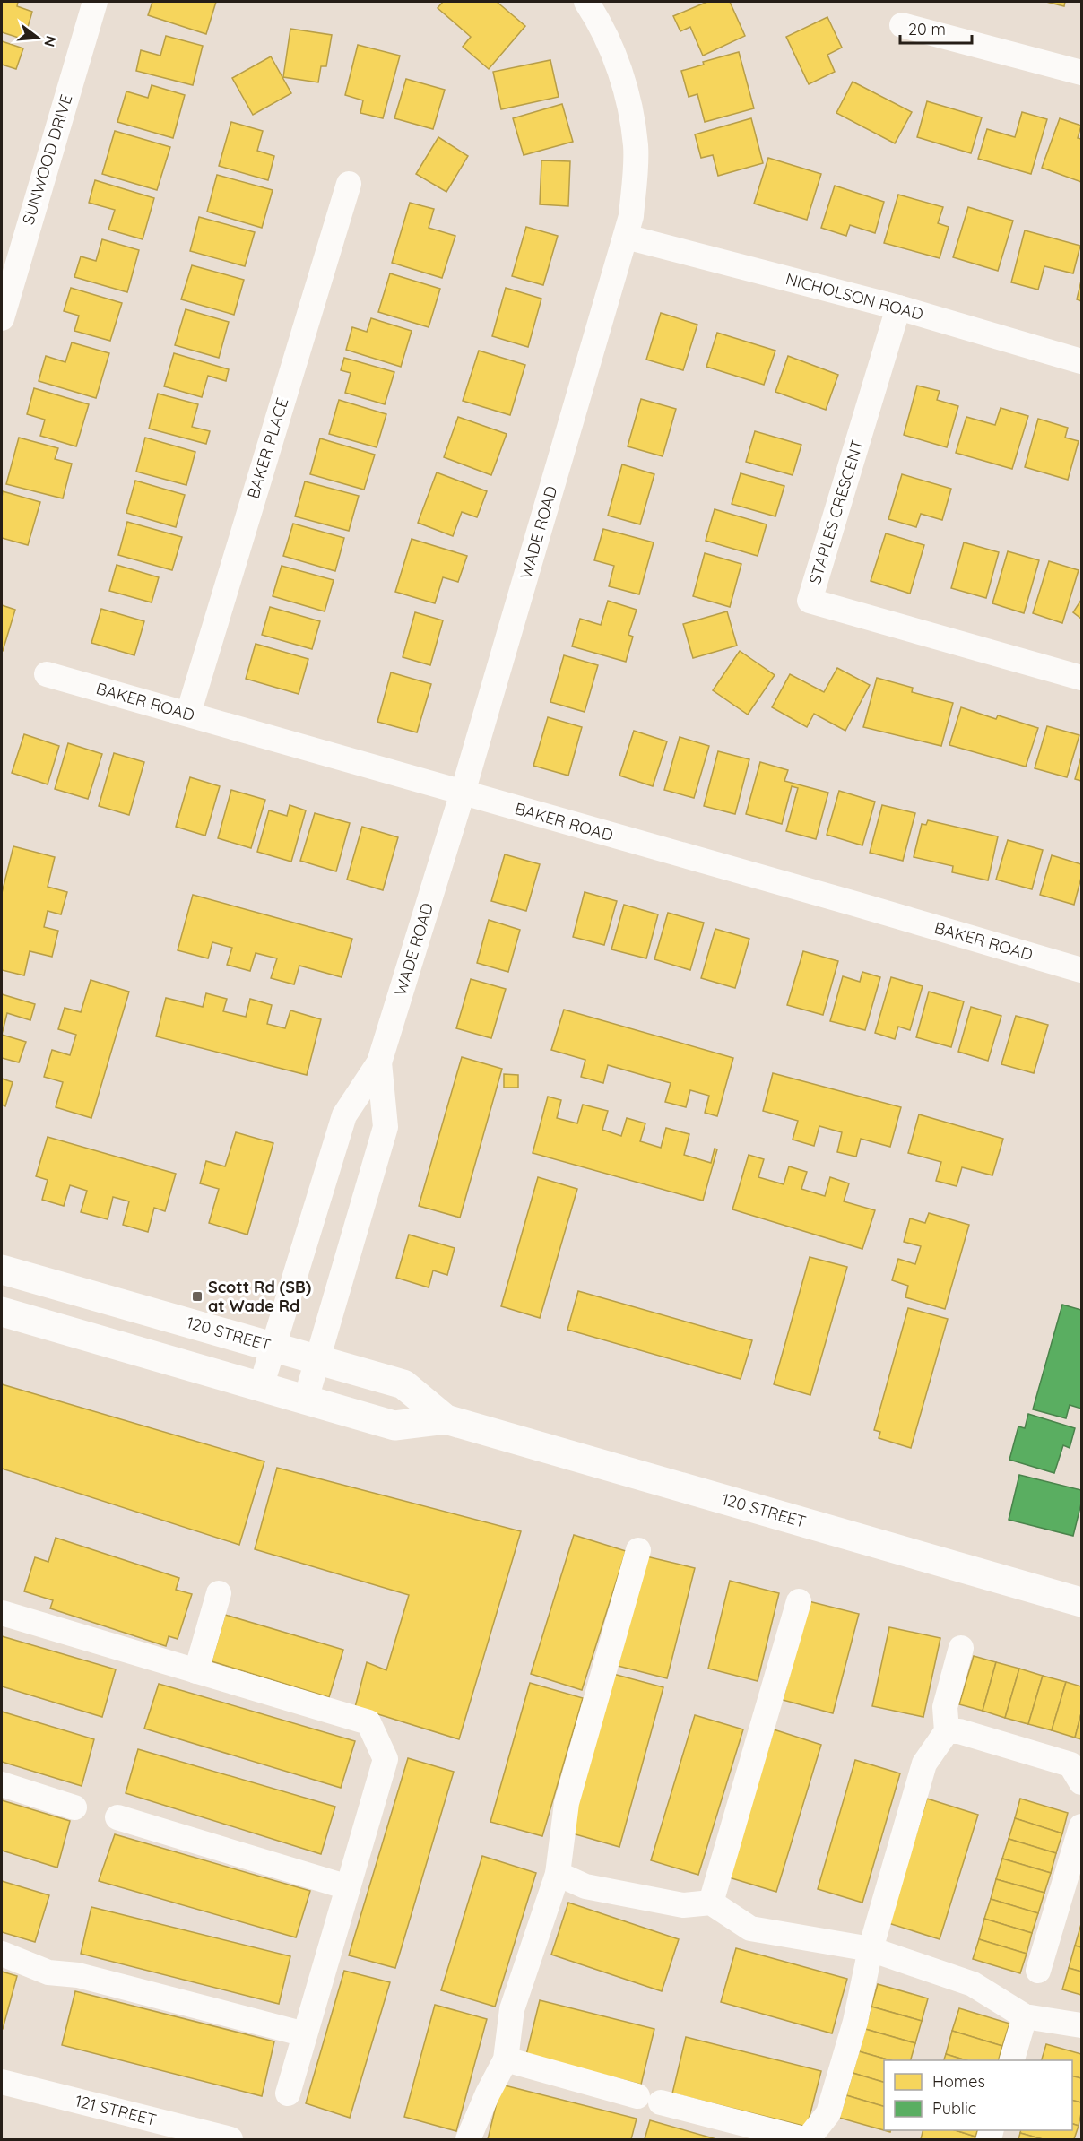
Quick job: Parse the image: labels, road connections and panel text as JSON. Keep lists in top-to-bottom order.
{
  "streets": {
    "main road": ["120 STREET"],
    "street": [
      "SUNWOOD DRIVE",
      "NICHOLSON ROAD",
      "BAKER PLACE",
      "STAPLES CRESCENT",
      "WADE ROAD",
      "BAKER ROAD",
      "121 STREET"
    ]
  },
  "crossings": [
    ["NICHOLSON ROAD", "STAPLES CRESCENT"],
    ["NICHOLSON ROAD", "WADE ROAD"],
    ["BAKER PLACE", "BAKER ROAD"],
    ["WADE ROAD", "BAKER ROAD"],
    ["WADE ROAD", "120 STREET"]
  ],
  "places": {
    "transit": ["Scott Rd (SB) at Wade Rd"]
  },
  "legend": ["Homes", "Public"],
  "scale_bar": "20 m",
  "north": "right"
}
